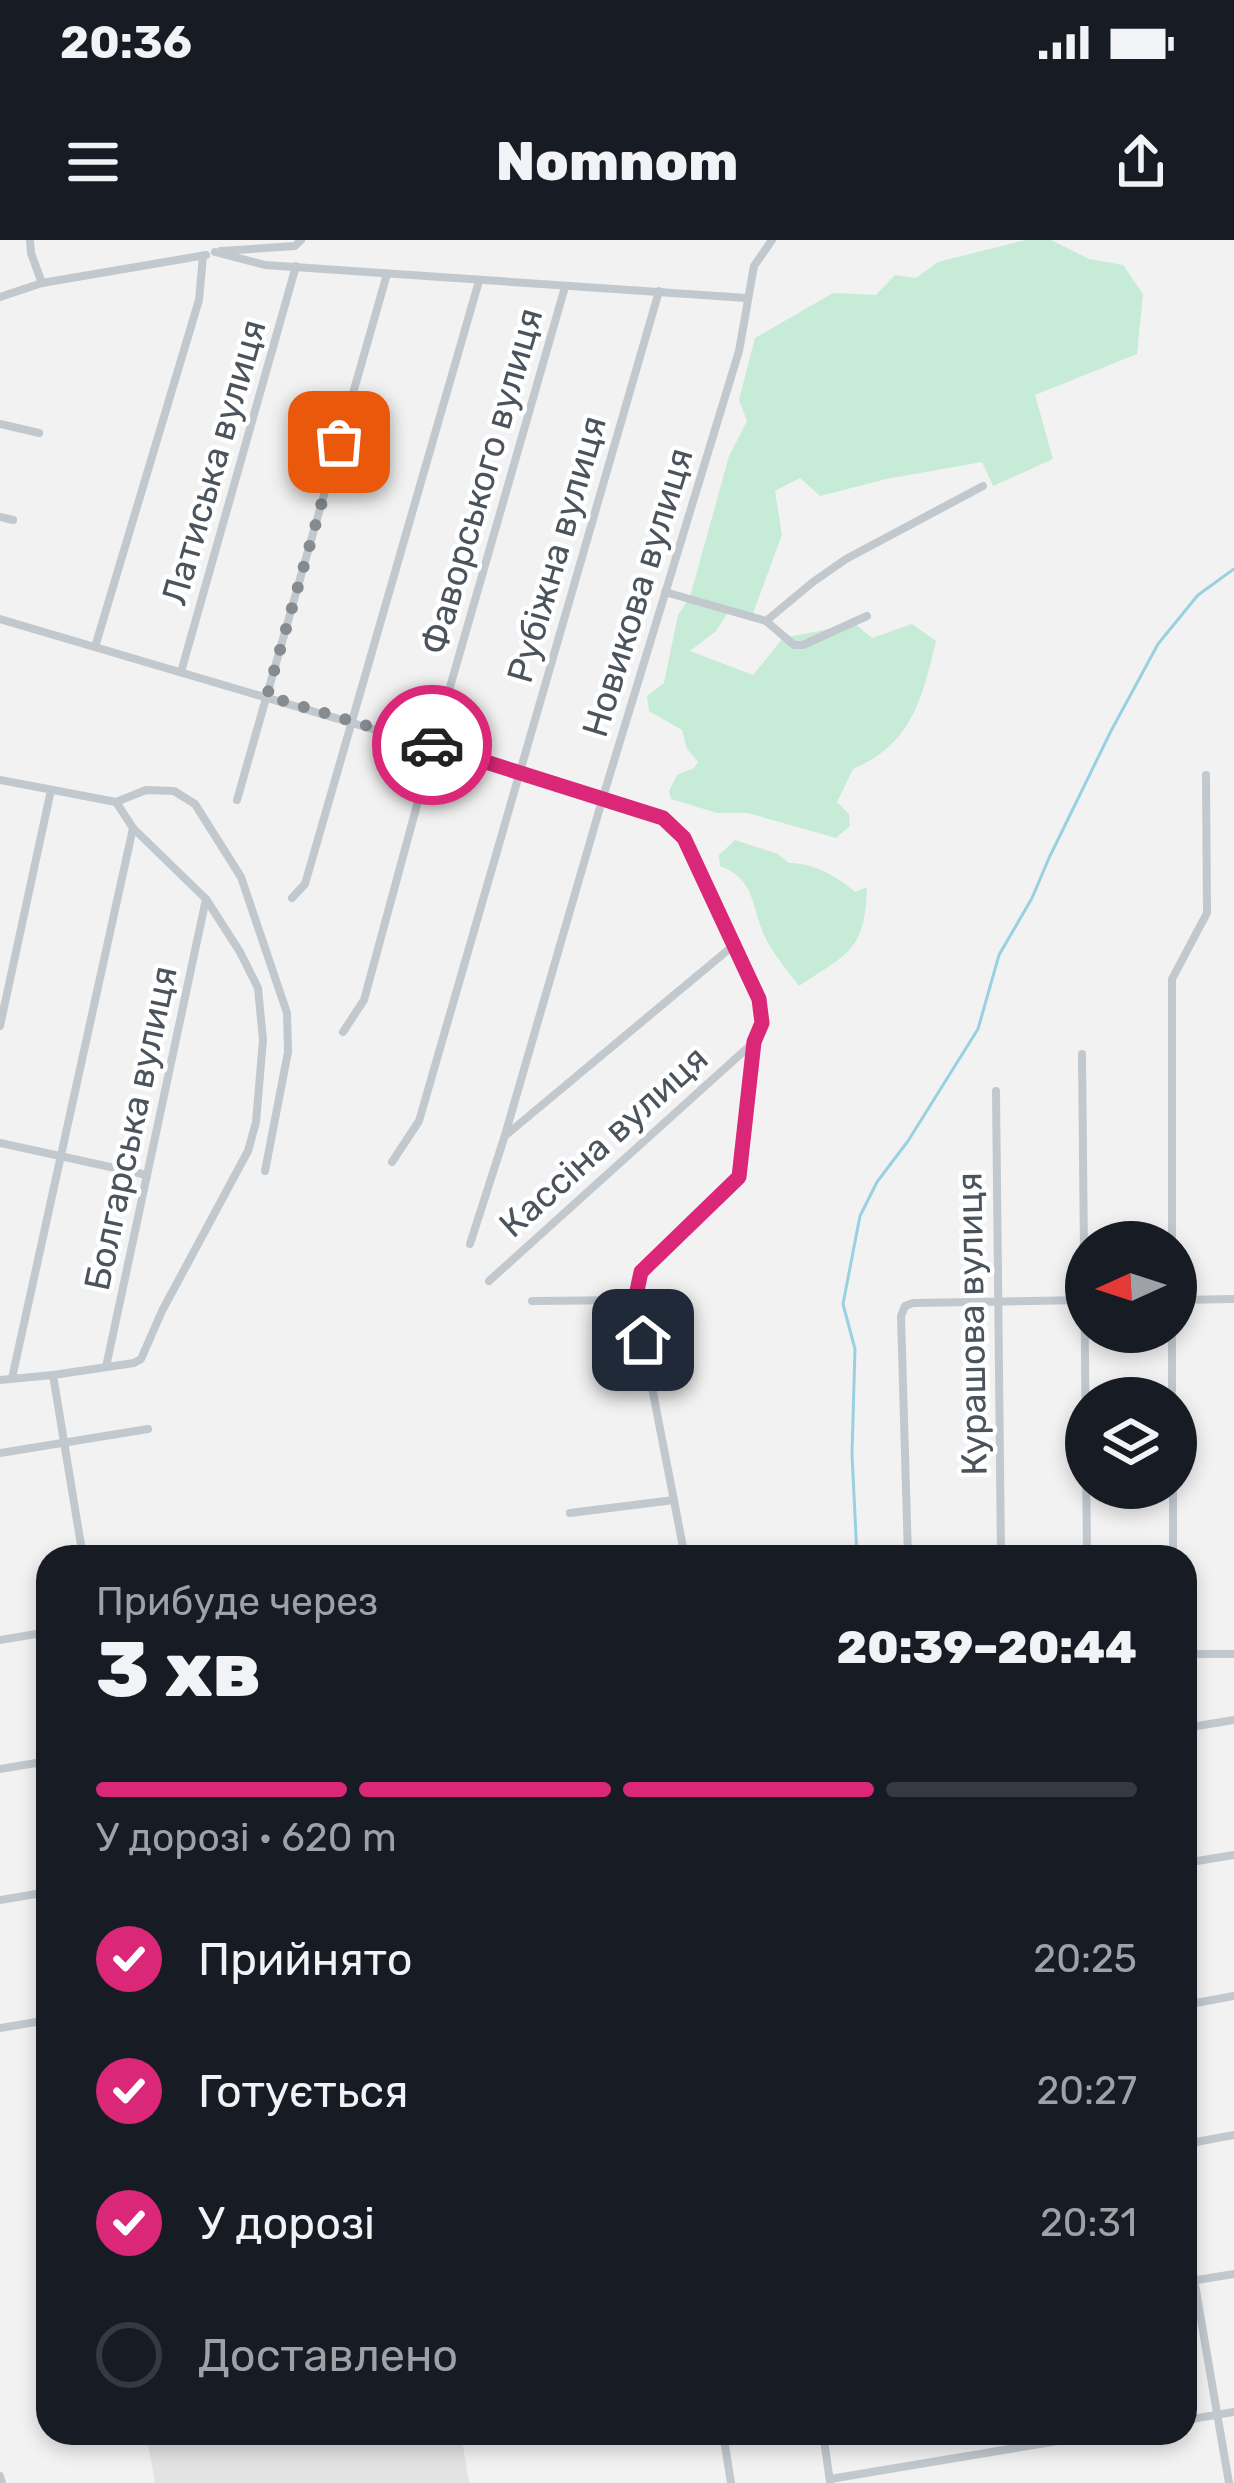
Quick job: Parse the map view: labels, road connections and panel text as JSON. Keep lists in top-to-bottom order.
{
  "streets": {
    "street": [
      "Латиська вулиця",
      "Фаворського вулиця",
      "Рубіжна вулиця",
      "Новикова вулиця",
      "Болгарська вулиця",
      "Кассіна вулиця",
      "Курашова вулиця"
    ]
  },
  "north": "left",
  "page": {
    "status": "20:36",
    "header": "Nomnom",
    "heading": ["3 хв", "Прибуде через", "20:39–20:44"],
    "bar": "У дорозі · 620 m",
    "list": [
      ["Прийнято", "20:25"],
      ["Готується", "20:27"],
      ["У дорозі", "20:31"],
      "Доставлено"
    ]
  }
}
